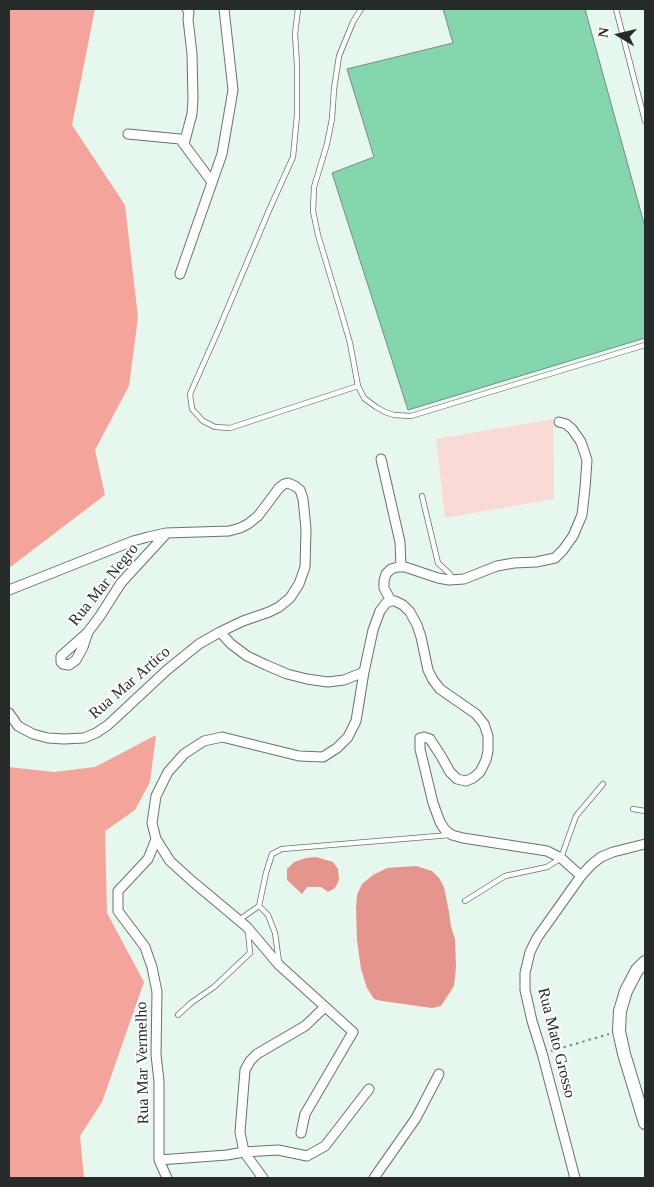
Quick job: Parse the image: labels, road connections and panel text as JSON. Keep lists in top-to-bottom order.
{
  "streets": {
    "street": [
      "Rua Mar Negro",
      "Rua Mar Artico",
      "Rua Mato Grosso",
      "Rua Mar Vermelho"
    ]
  },
  "crossings": [
    ["Rua Mar Negro", "Rua Mar Artico"]
  ],
  "north": "left"
}
